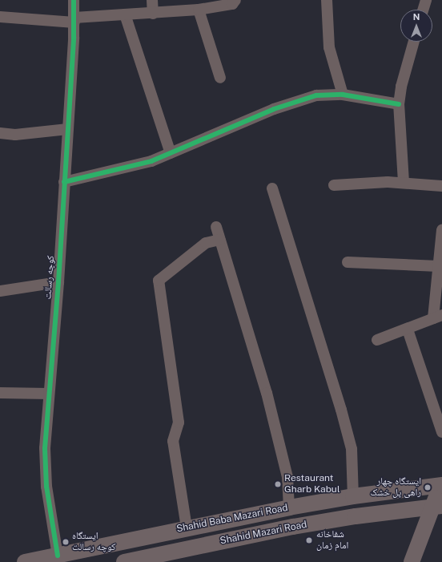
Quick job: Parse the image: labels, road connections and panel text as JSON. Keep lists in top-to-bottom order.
{
  "streets": {
    "main road": ["Shahid Baba Mazari Road", "Shahid Mazari Road"],
    "street": ["کوچه رسالت"]
  },
  "crossings": [
    ["کوچه رسالت", "Shahid Baba Mazari Road"]
  ],
  "places": [
    "Restaurant Gharb Kabul",
    "ایستگاه چهار راهی پل خشک",
    "شفاخانه امام زمان",
    "ایستگاه کوچه رسالت"
  ],
  "north": "top"
}
